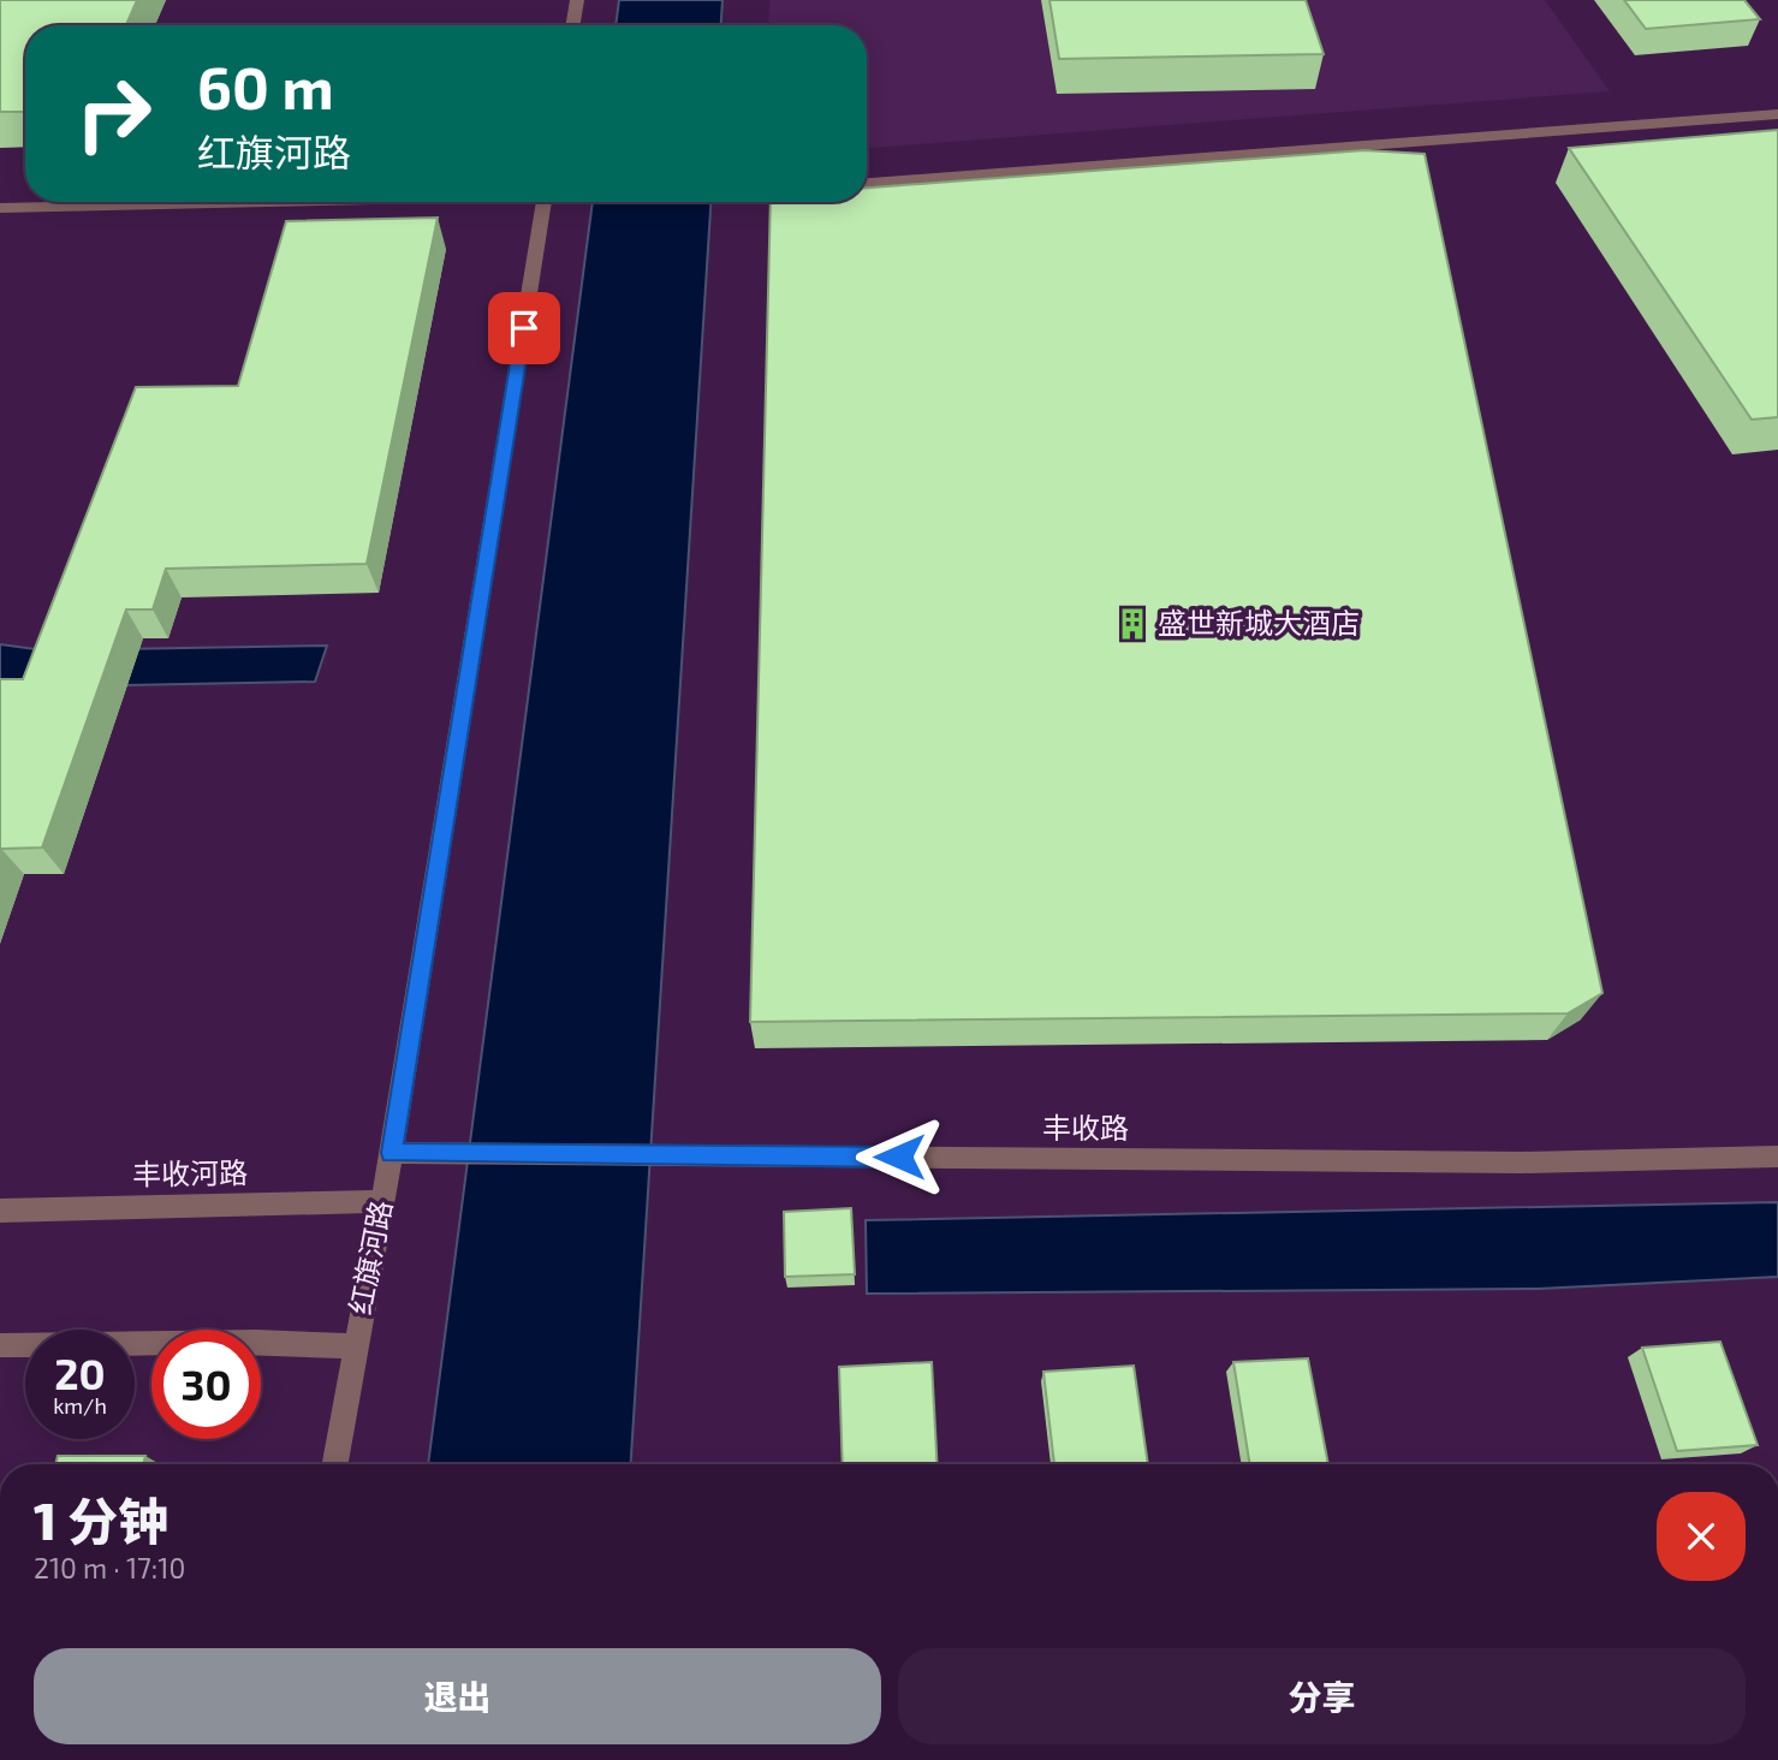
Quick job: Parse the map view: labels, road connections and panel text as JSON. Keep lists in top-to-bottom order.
{
  "streets": {
    "street": ["丰收路", "丰收河路", "红旗河路"]
  },
  "crossings": [
    ["丰收路", "红旗河路"],
    ["丰收河路", "红旗河路"]
  ],
  "places": {
    "building": ["盛世新城大酒店"]
  },
  "page": {
    "turn": ["60 m", "红旗河路"],
    "speed": "20 km/h",
    "limit": "30",
    "heading": ["1 分钟", "210 m · 17:10"],
    "buttons": ["退出", "分享"]
  }
}
